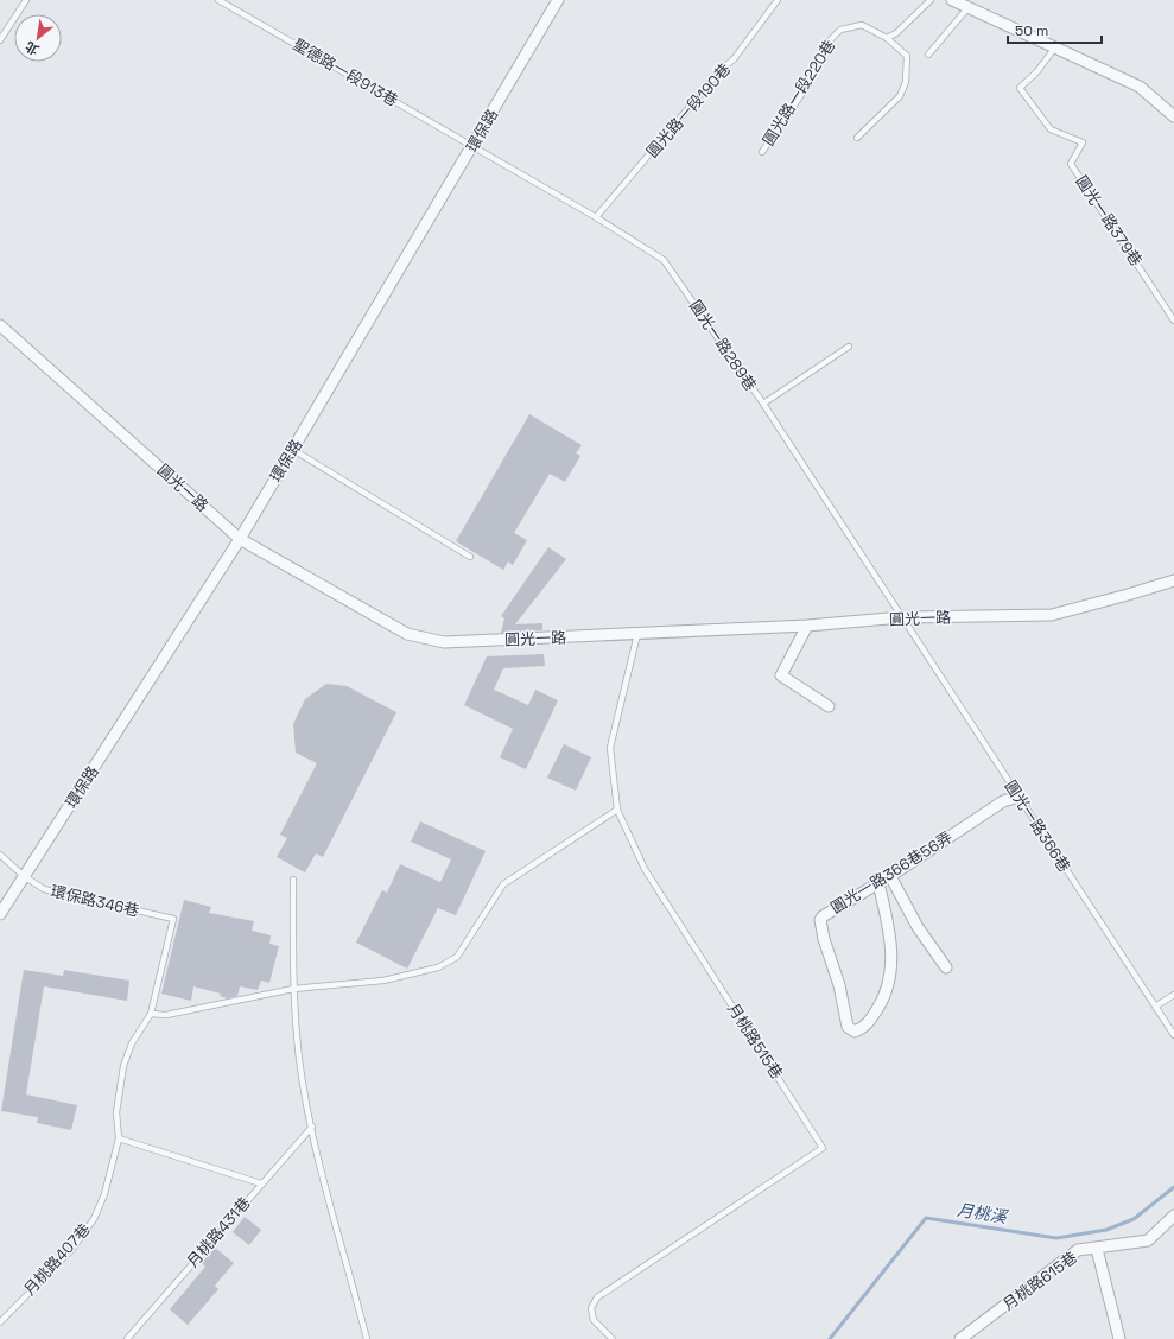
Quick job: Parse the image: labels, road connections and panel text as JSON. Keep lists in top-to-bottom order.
{
  "streets": {
    "street": [
      "環保路",
      "圓光一路",
      "圓光一路366巷56弄",
      "月桃路615巷"
    ],
    "lane": [
      "聖德路一段913巷",
      "圓光路一段220巷",
      "圓光路一段190巷",
      "圓光一路379巷",
      "圓光一路289巷",
      "圓光一路366巷",
      "環保路346巷",
      "月桃路515巷",
      "月桃路431巷",
      "月桃路407巷"
    ]
  },
  "crossings": [
    ["聖德路一段913巷", "環保路"],
    ["聖德路一段913巷", "圓光一路289巷"],
    ["圓光路一段190巷", "圓光一路289巷"],
    ["環保路", "圓光一路289巷"],
    ["環保路", "圓光一路"],
    ["環保路", "環保路346巷"],
    ["圓光一路289巷", "圓光一路"],
    ["圓光一路289巷", "圓光一路366巷"],
    ["圓光一路", "圓光一路366巷"],
    ["圓光一路", "月桃路515巷"],
    ["圓光一路366巷", "圓光一路366巷56弄"],
    ["環保路346巷", "月桃路407巷"]
  ],
  "water": ["月桃溪"],
  "scale_bar": "50 m",
  "north": "bottom left"
}
